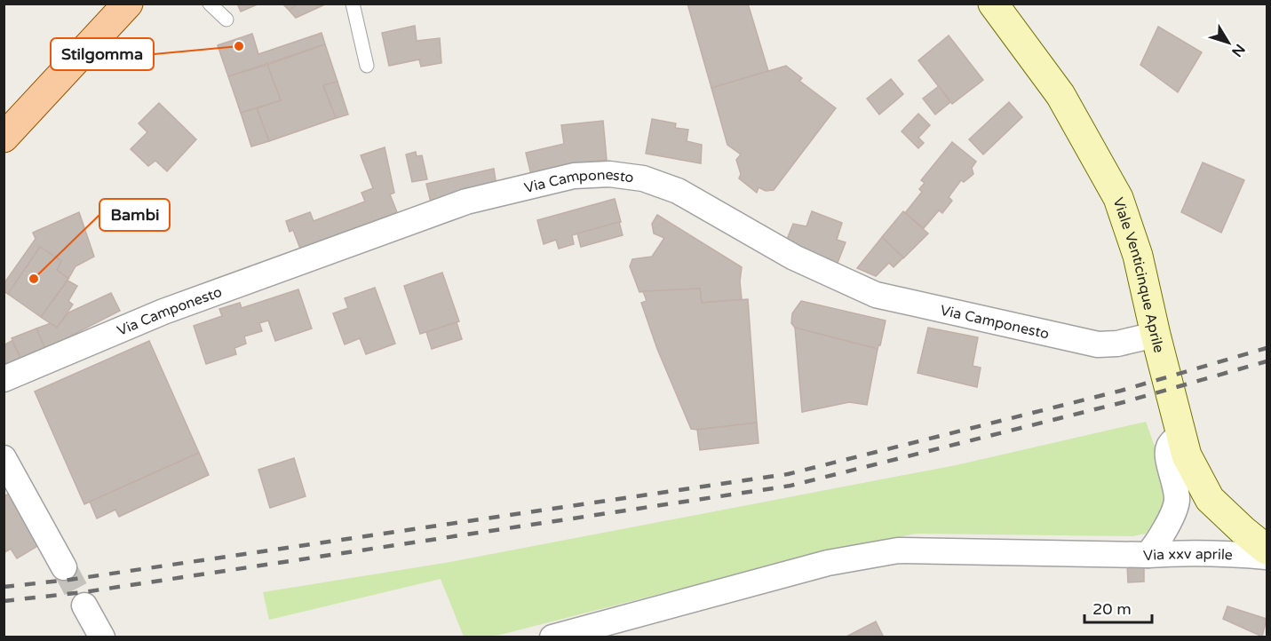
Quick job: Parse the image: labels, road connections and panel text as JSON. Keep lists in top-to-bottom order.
{
  "streets": {
    "main road": ["Viale Venticinque Aprile"],
    "street": ["Via Camponesto", "Via xxv aprile"]
  },
  "crossings": [
    ["Via Camponesto", "Viale Venticinque Aprile"],
    ["Viale Venticinque Aprile", "Via xxv aprile"]
  ],
  "places": ["Stilgomma", "Bambi"],
  "scale_bar": "20 m",
  "north": "bottom right"
}
